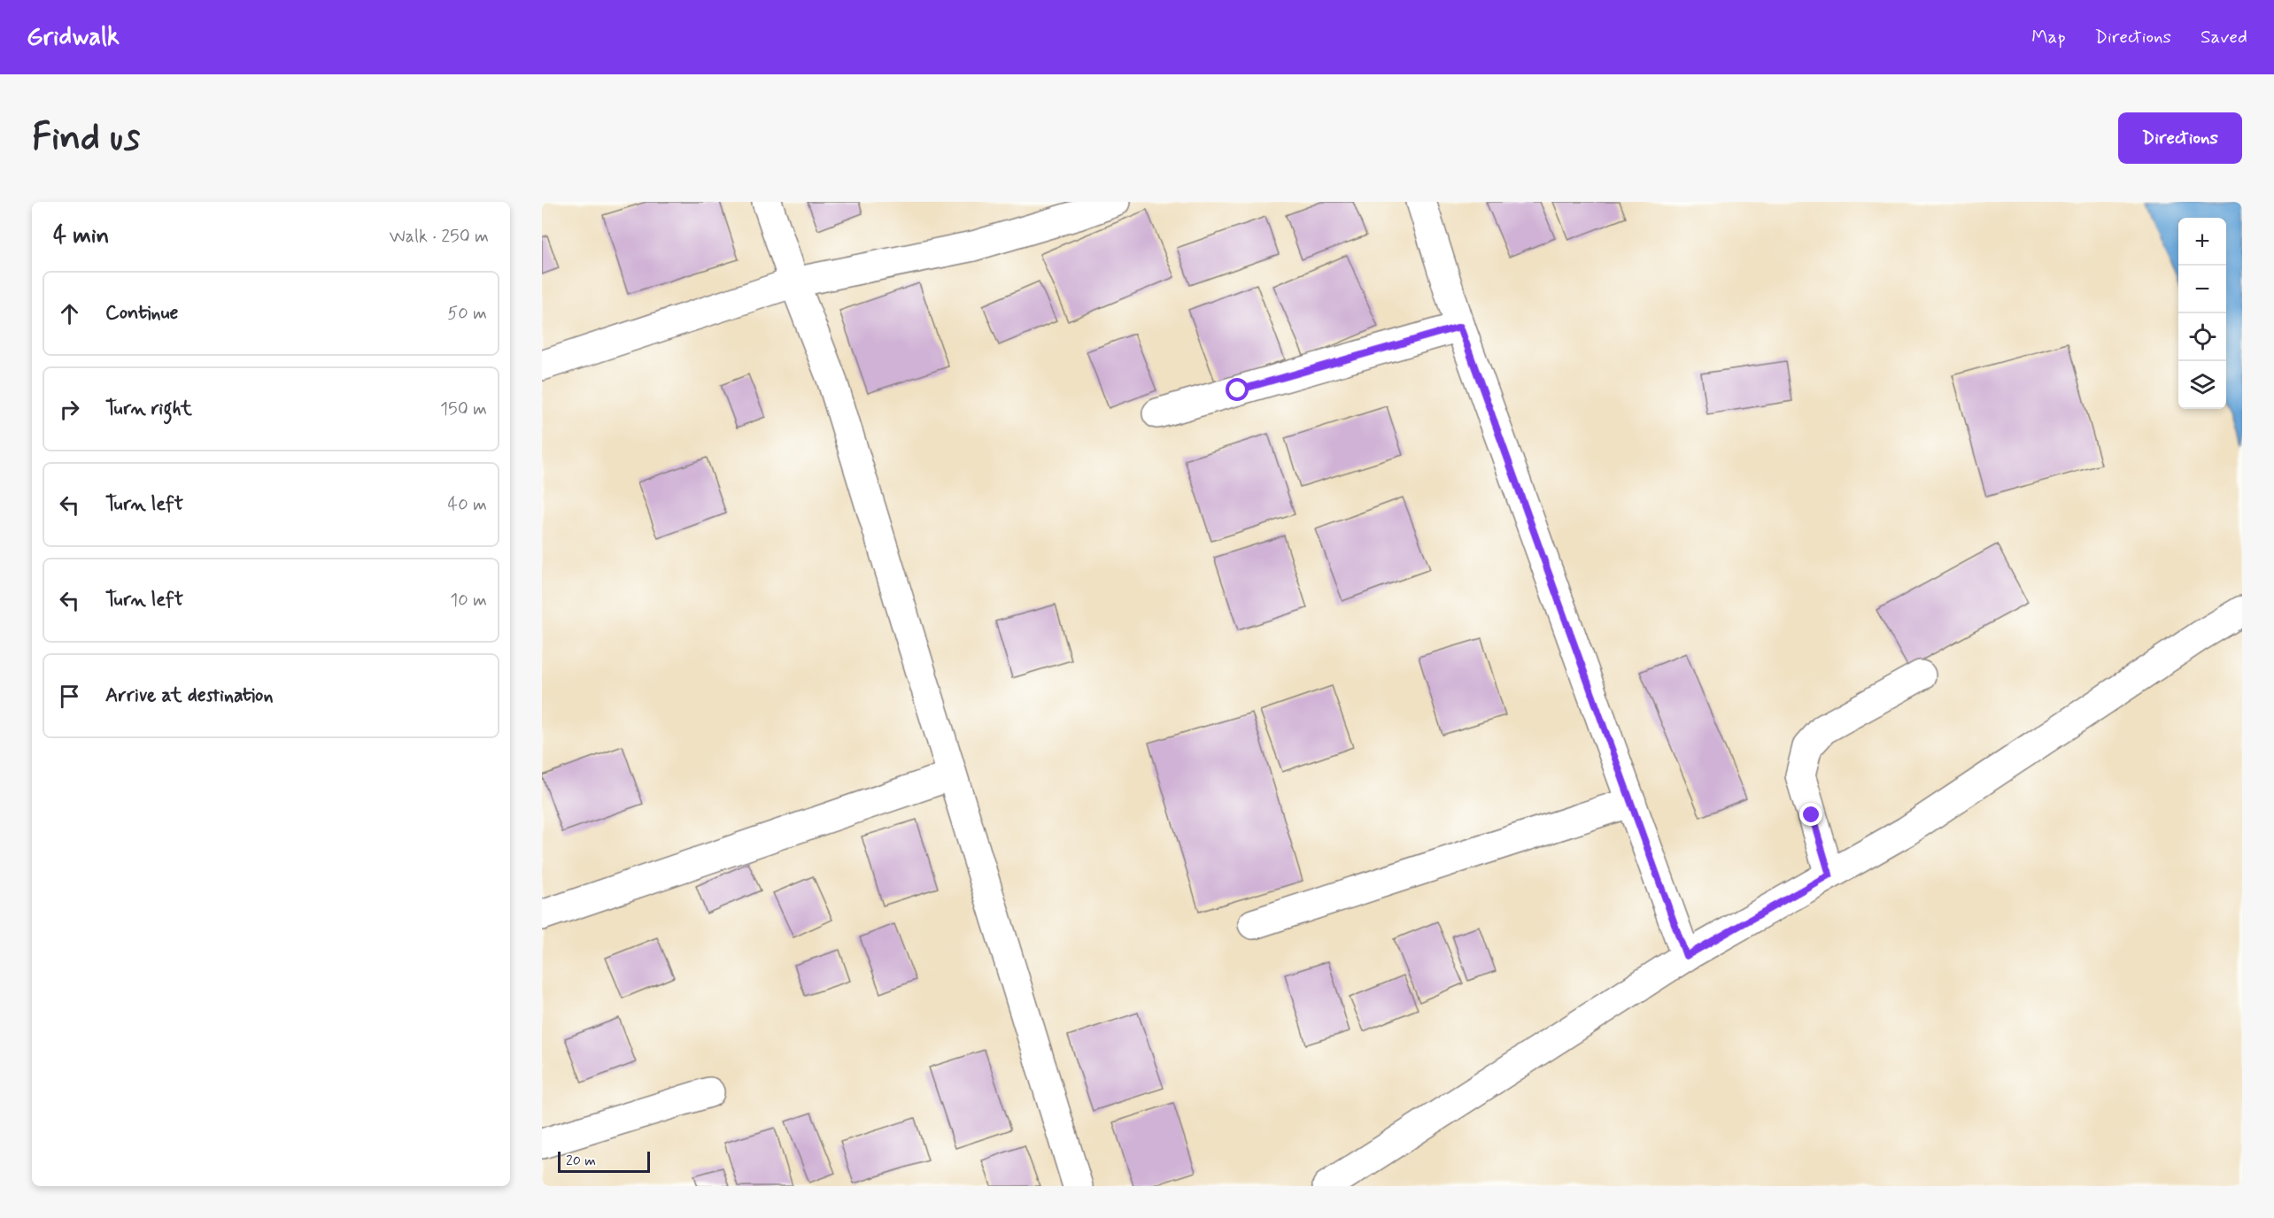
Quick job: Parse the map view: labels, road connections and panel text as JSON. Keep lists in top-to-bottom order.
{
  "scale_bar": "20 m",
  "page": {
    "header": "Gridwalk",
    "nav": ["Map", "Directions", "Saved"],
    "buttons": "Directions",
    "title": "Find us",
    "heading": ["4 min", "Walk · 250 m"],
    "map_buttons": ["+", "−"],
    "list": [
      ["Continue", "50 m"],
      ["Turn right", "150 m"],
      ["Turn left", "40 m"],
      ["Turn left", "10 m"],
      "Arrive at destination"
    ],
    "scale": "20 m"
  }
}
